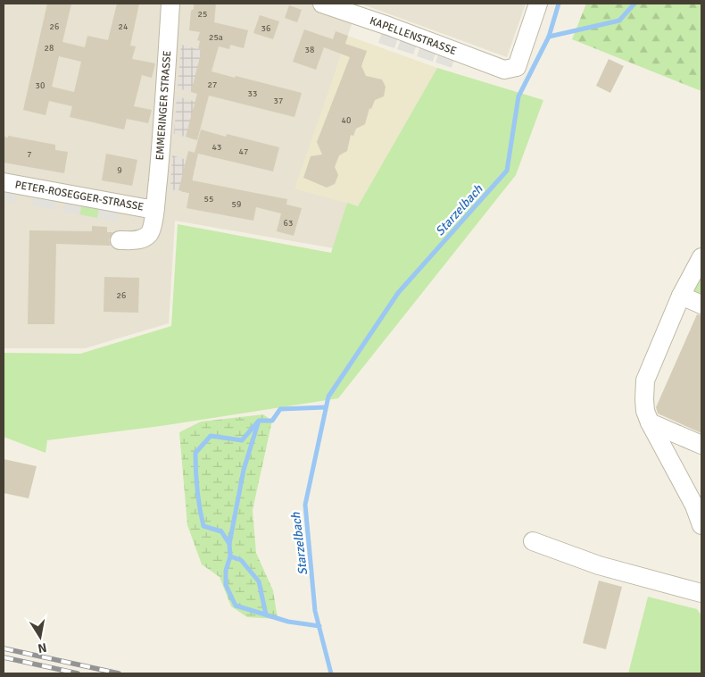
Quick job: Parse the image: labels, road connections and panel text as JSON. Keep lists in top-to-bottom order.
{
  "streets": {
    "street": ["KAPELLENSTRASSE", "EMMERINGER STRASSE", "PETER-ROSEGGER-STRASSE"]
  },
  "crossings": [
    ["EMMERINGER STRASSE", "PETER-ROSEGGER-STRASSE"]
  ],
  "water": ["Starzelbach"],
  "house_numbers": [
    "25",
    "26",
    "24",
    "36",
    "25a",
    "28",
    "38",
    "27",
    "30",
    "33",
    "37",
    "40",
    "43",
    "47",
    "7",
    "9",
    "55",
    "59",
    "63",
    "26"
  ],
  "north": "bottom"
}
